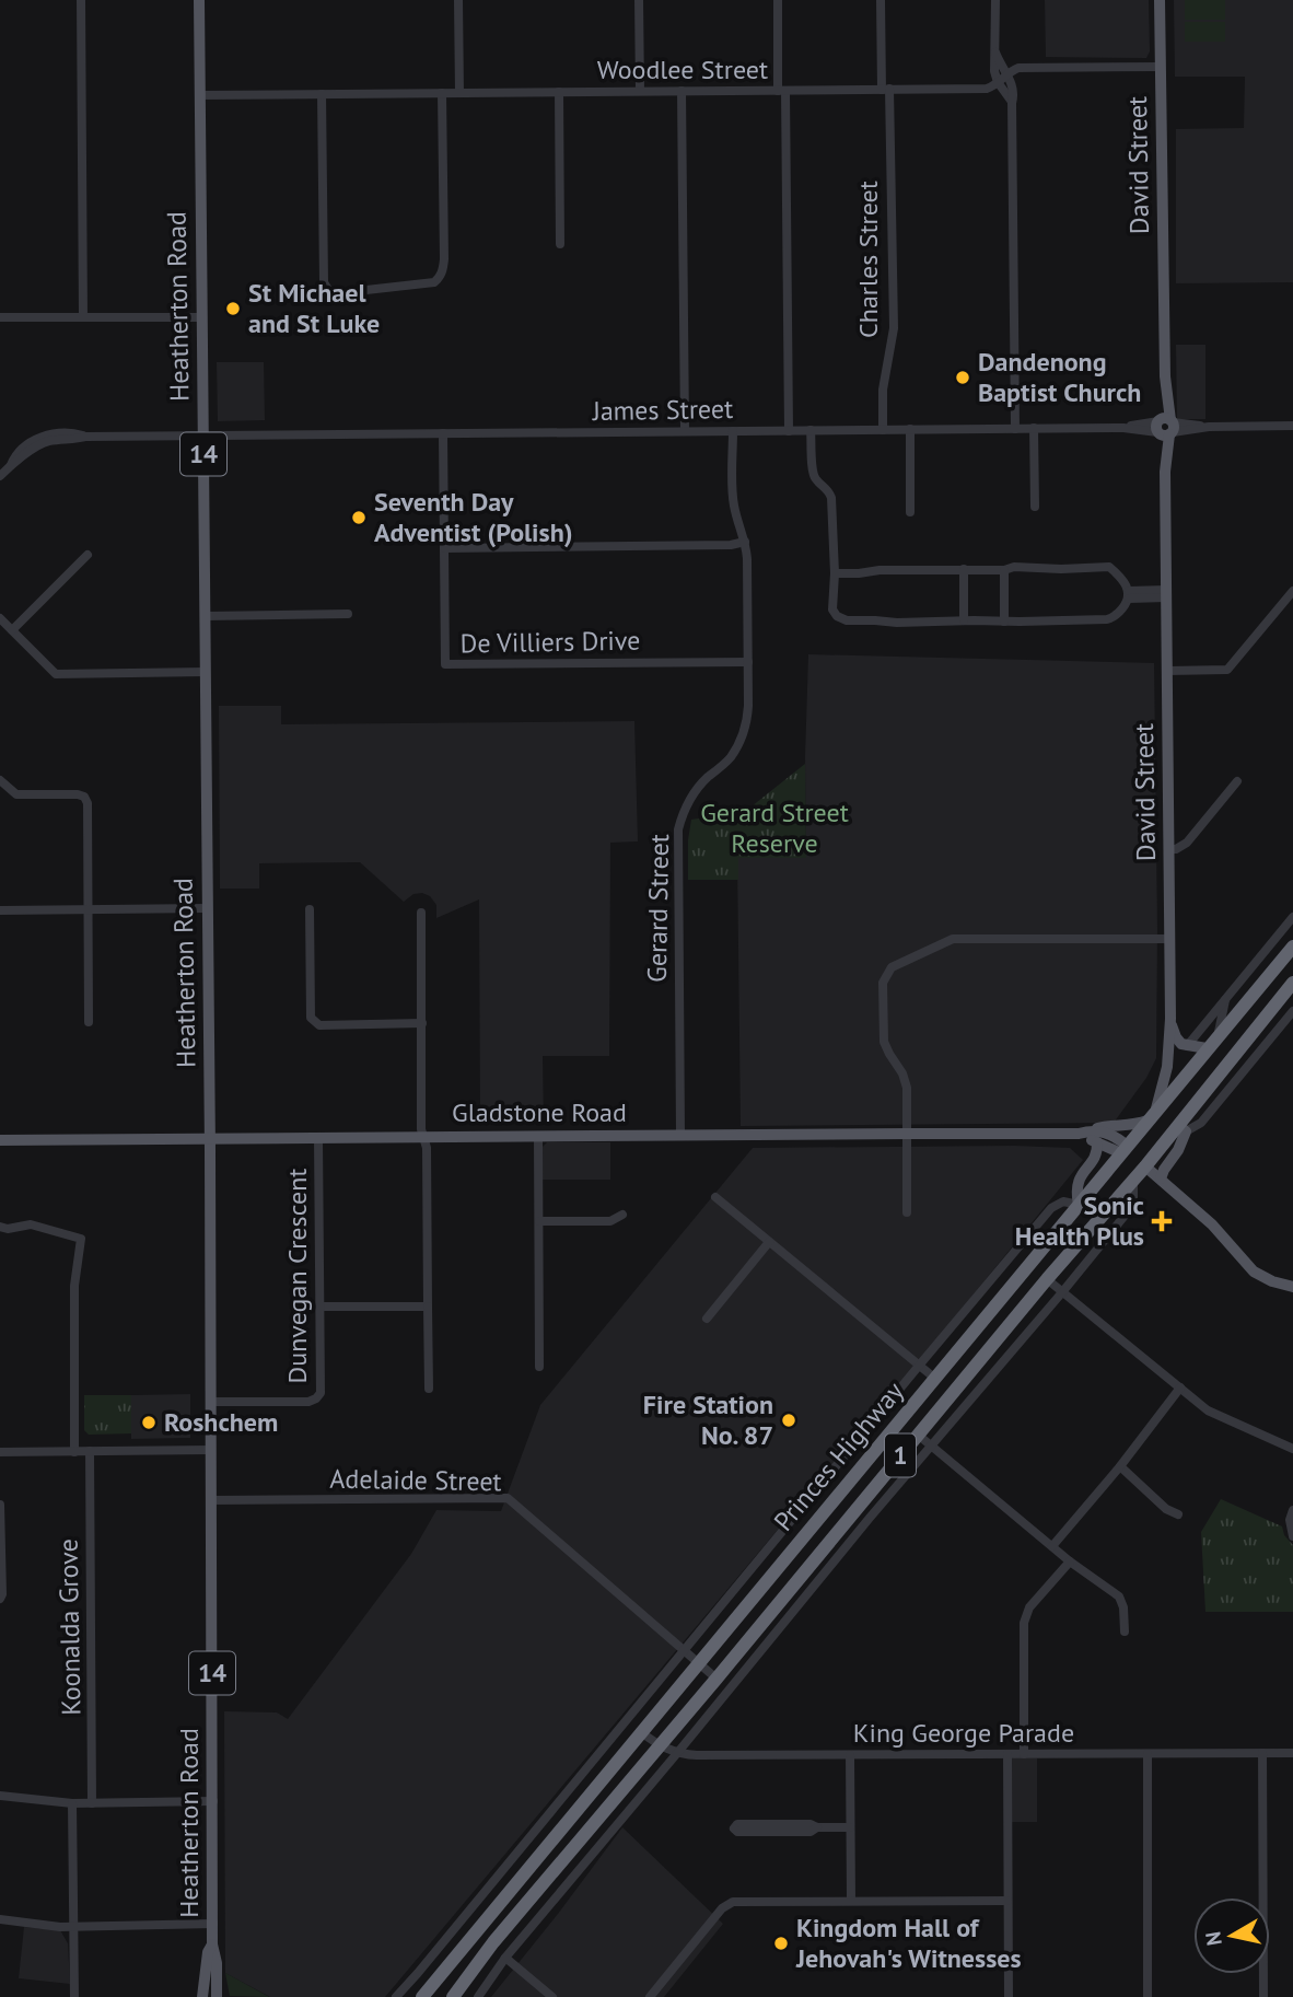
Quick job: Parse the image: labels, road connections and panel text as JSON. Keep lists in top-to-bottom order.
{
  "streets": {
    "highway": ["1", "Princes Highway"],
    "main road": [
      "David Street",
      "Heatherton Road",
      "14",
      "Gladstone Road"
    ],
    "street": [
      "Woodlee Street",
      "Charles Street",
      "James Street",
      "De Villiers Drive",
      "Gerard Street",
      "Dunvegan Crescent",
      "Adelaide Street",
      "Koonalda Grove",
      "King George Parade"
    ]
  },
  "crossings": [
    ["Woodlee Street", "Charles Street"],
    ["Woodlee Street", "Heatherton Road"],
    ["David Street", "James Street"],
    ["David Street", "Princes Highway"],
    ["Charles Street", "James Street"],
    ["Heatherton Road", "James Street"],
    ["Heatherton Road", "Gladstone Road"],
    ["Heatherton Road", "Dunvegan Crescent"],
    ["Heatherton Road", "Adelaide Street"],
    ["James Street", "De Villiers Drive"],
    ["James Street", "Gerard Street"],
    ["De Villiers Drive", "Gerard Street"],
    ["Gerard Street", "Gladstone Road"],
    ["Gladstone Road", "Dunvegan Crescent"],
    ["Gladstone Road", "Princes Highway"],
    ["Princes Highway", "Adelaide Street"],
    ["Princes Highway", "King George Parade"]
  ],
  "parks": ["Gerard Street Reserve"],
  "places": {
    "other": [
      "St Michael and St Luke",
      "Dandenong Baptist Church",
      "Seventh Day Adventist (Polish)",
      "Fire Station No. 87",
      "Roshchem",
      "Kingdom Hall of Jehovah's Witnesses"
    ],
    "health": ["Sonic Health Plus"]
  },
  "north": "left"
}
